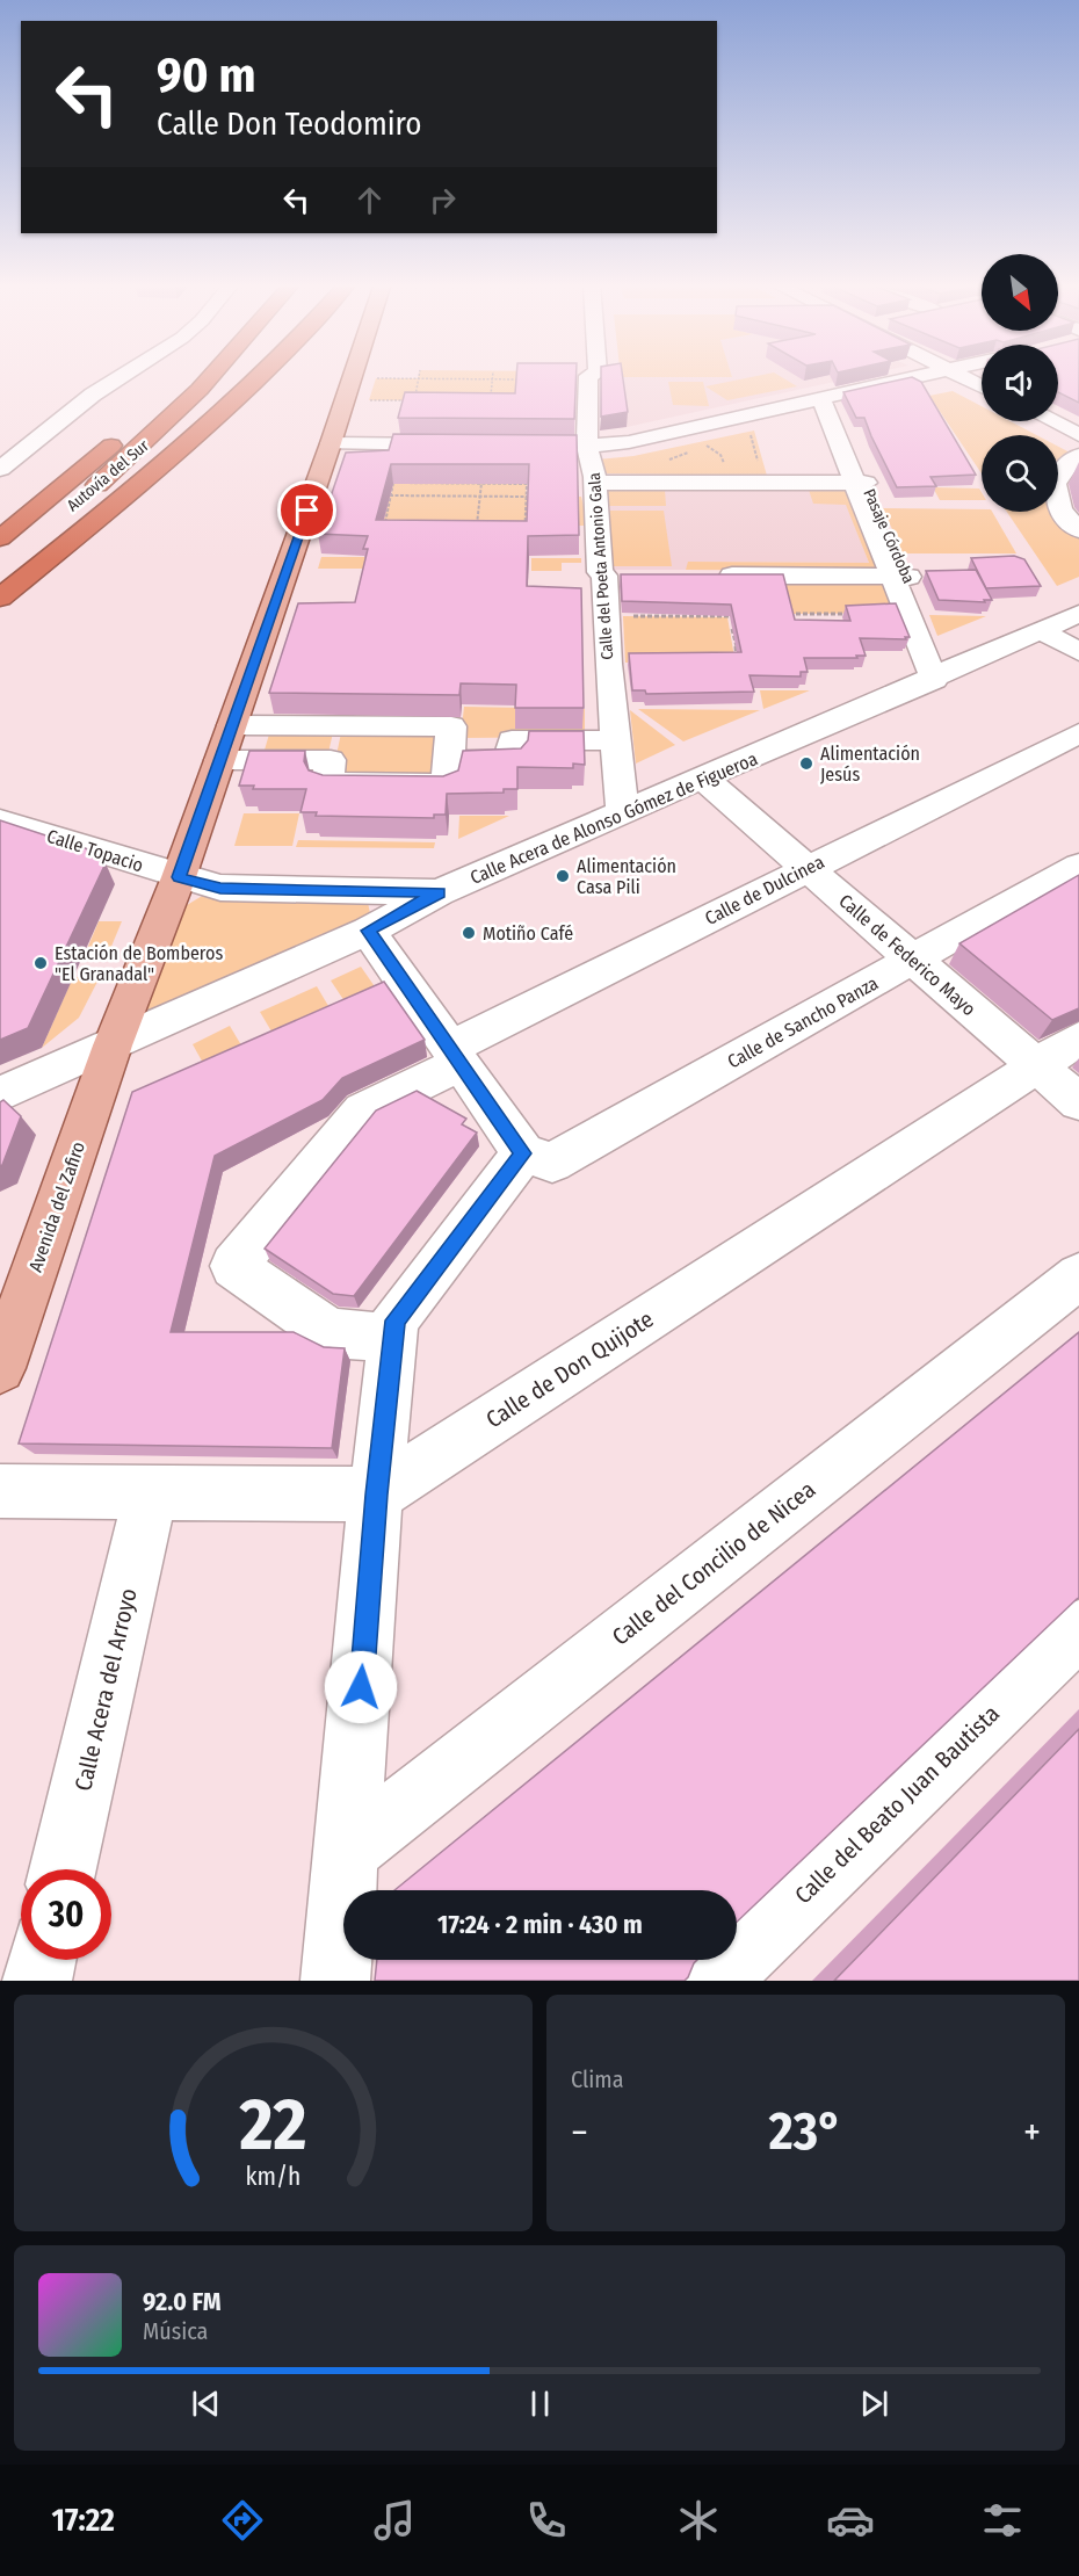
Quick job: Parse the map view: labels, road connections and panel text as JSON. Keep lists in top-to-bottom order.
{
  "streets": {
    "highway": ["Autovía del Sur"],
    "main road": ["Avenida del Zafiro"],
    "street": [
      "Pasaje Córdoba",
      "Calle del Poeta Antonio Gala",
      "Calle Acera de Alonso Gómez de Figueroa",
      "Calle Topacio",
      "Calle de Dulcinea",
      "Calle de Federico Mayo",
      "Calle de Sancho Panza",
      "Calle de Don Quijote",
      "Calle del Concilio de Nicea",
      "Calle Acera del Arroyo",
      "Calle del Beato Juan Bautista"
    ]
  },
  "crossings": [
    ["Pasaje Córdoba", "Calle Acera de Alonso Gómez de Figueroa"],
    ["Calle del Poeta Antonio Gala", "Calle Acera de Alonso Gómez de Figueroa"],
    ["Calle Acera de Alonso Gómez de Figueroa", "Calle Topacio"],
    ["Calle Acera de Alonso Gómez de Figueroa", "Calle de Federico Mayo"],
    ["Calle Acera de Alonso Gómez de Figueroa", "Avenida del Zafiro"],
    ["Calle Topacio", "Avenida del Zafiro"],
    ["Calle de Dulcinea", "Calle de Federico Mayo"],
    ["Calle de Federico Mayo", "Calle de Sancho Panza"],
    ["Calle de Federico Mayo", "Calle de Don Quijote"]
  ],
  "places": [
    "Alimentación Jesús",
    "Alimentación Casa Pili",
    "Motiño Café",
    "Estación de Bomberos \"El Granadal\""
  ],
  "north": "bottom right",
  "page": {
    "turn": ["90 m", "Calle Don Teodomiro"],
    "limit": "30",
    "trip": "17:24 · 2 min · 430 m",
    "tile": "Clima",
    "heat": ["−", "23°", "+"],
    "song": ["92.0 FM", "Música"],
    "tabs": "17:22",
    "gauge": ["22", "km/h"]
  }
}
